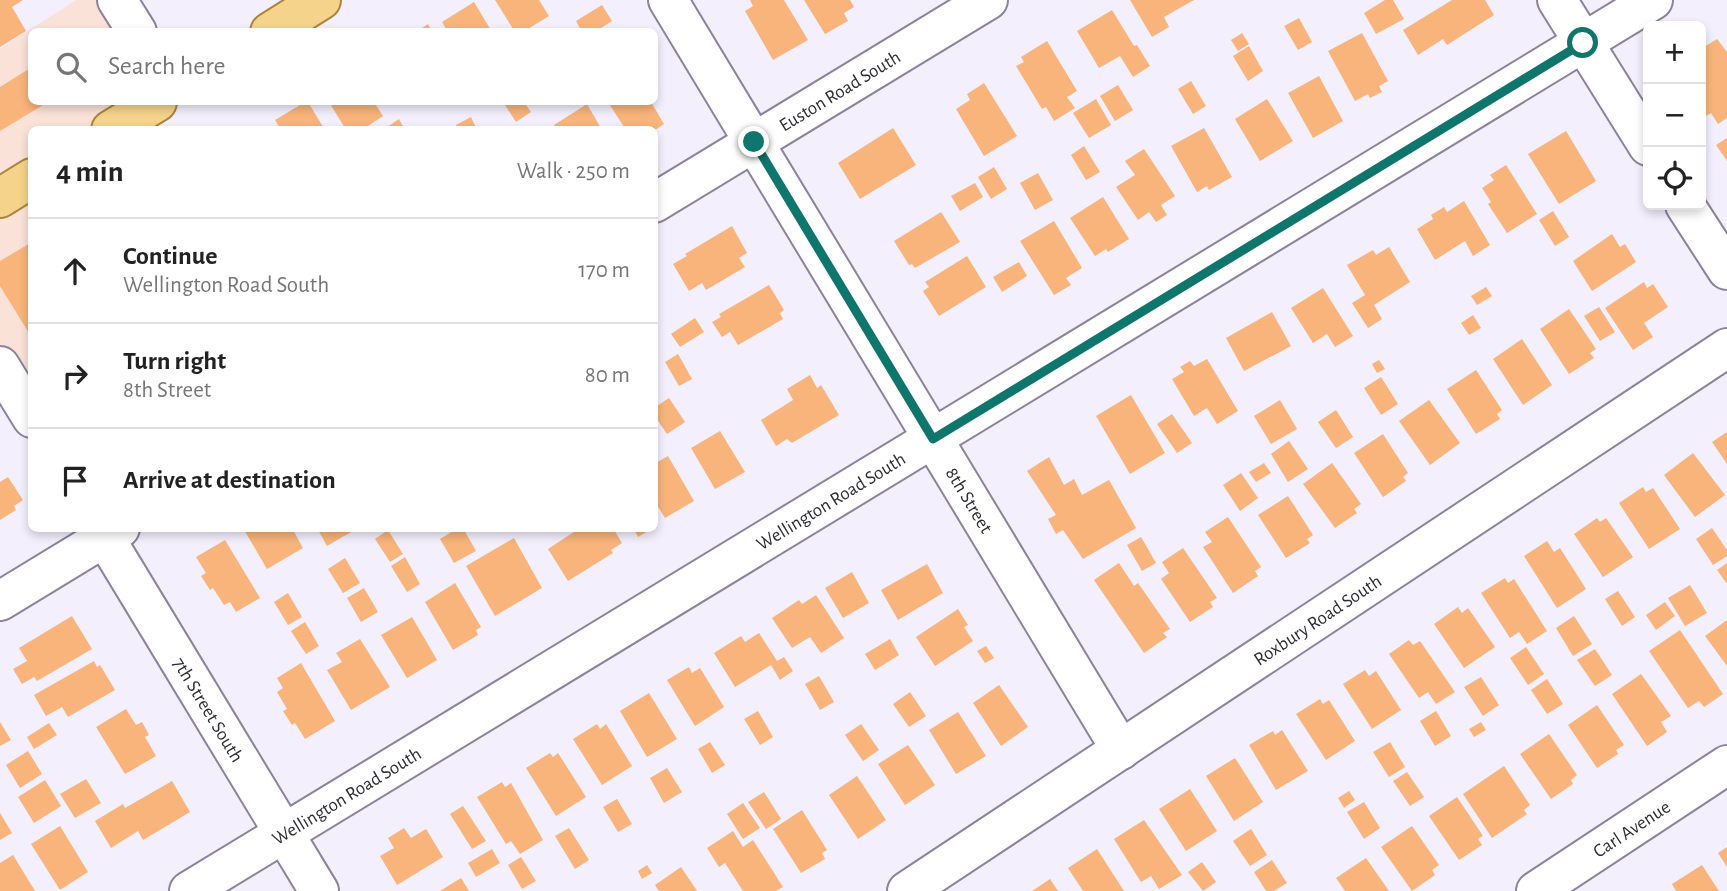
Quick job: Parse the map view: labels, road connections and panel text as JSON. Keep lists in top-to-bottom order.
{
  "streets": {
    "street": [
      "Euston Road South",
      "Wellington Road South",
      "8th Street",
      "Roxbury Road South",
      "7th Street South",
      "Carl Avenue"
    ]
  },
  "crossings": [
    ["Euston Road South", "8th Street"],
    ["Wellington Road South", "8th Street"],
    ["Wellington Road South", "7th Street South"],
    ["8th Street", "Roxbury Road South"]
  ],
  "page": {
    "map_buttons": ["+", "−"],
    "search": "Search here",
    "heading": ["4 min", "Walk · 250 m"],
    "list": [
      ["Continue", "Wellington Road South", "170 m"],
      ["Turn right", "8th Street", "80 m"],
      "Arrive at destination"
    ]
  }
}
